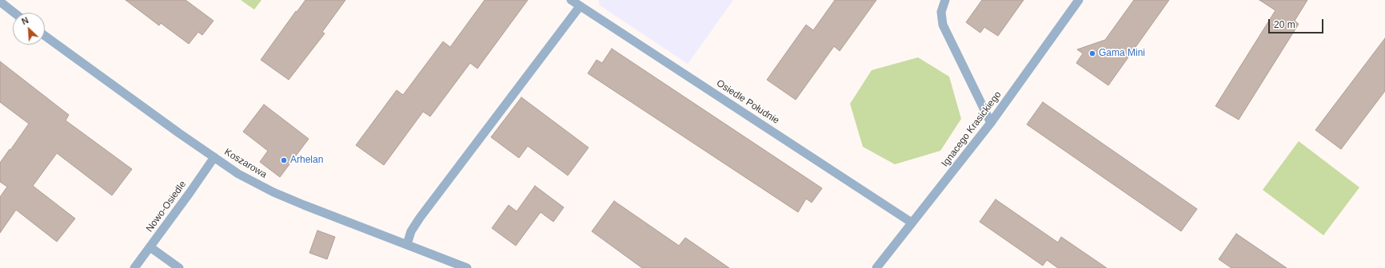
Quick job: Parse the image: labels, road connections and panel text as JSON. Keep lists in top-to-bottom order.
{
  "streets": {
    "street": [
      "Osiedle Południe",
      "Ignacego Krasickiego",
      "Koszarowa",
      "Nowo-Osiedle"
    ]
  },
  "crossings": [
    ["Osiedle Południe", "Ignacego Krasickiego"],
    ["Koszarowa", "Nowo-Osiedle"]
  ],
  "places": ["Gama Mini", "Arhelan"],
  "scale_bar": "20 m",
  "north": "top left"
}
